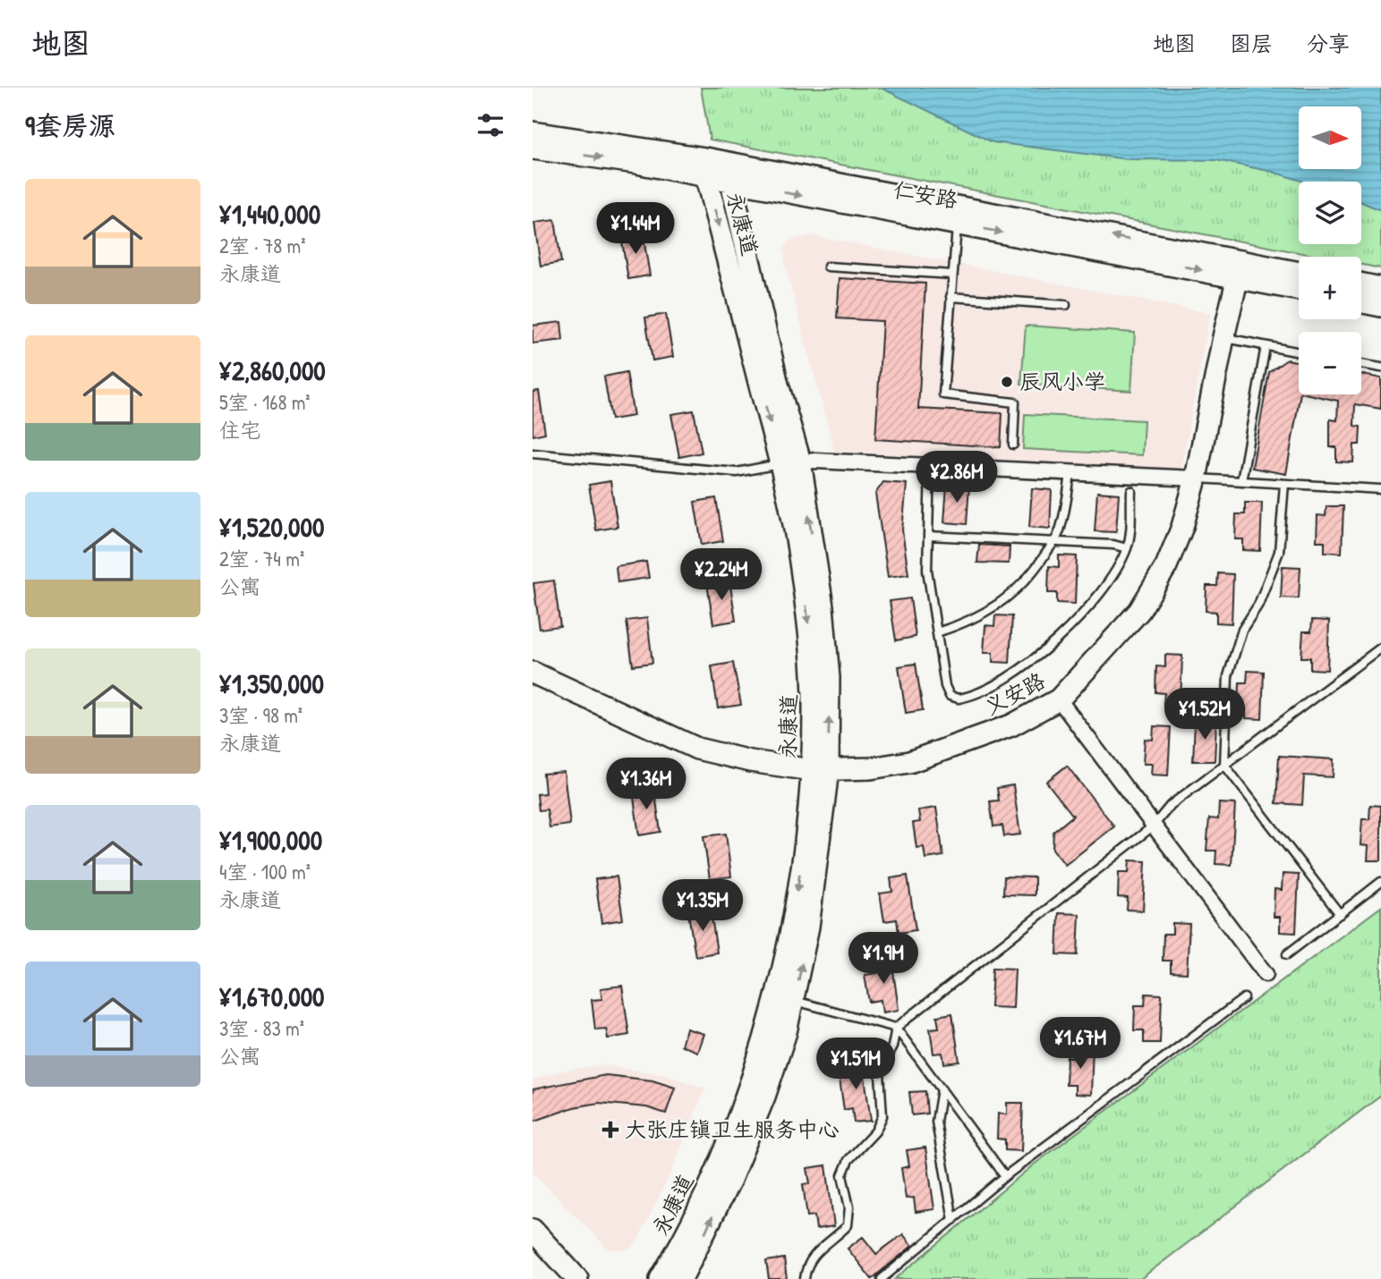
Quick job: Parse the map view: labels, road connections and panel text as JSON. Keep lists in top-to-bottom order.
{
  "streets": {
    "street": ["仁安路", "永康道", "义安路"]
  },
  "crossings": [
    ["仁安路", "永康道"],
    ["仁安路", "义安路"],
    ["永康道", "义安路"]
  ],
  "places": {
    "other": ["辰风小学"],
    "health": ["大张庄镇卫生服务中心"]
  },
  "north": "right",
  "page": {
    "header": "地图",
    "nav": ["地图", "图层", "分享"],
    "heading": "9套房源",
    "map_buttons": ["+", "−"],
    "list": [
      {
        "name": "¥1,440,000",
        "note": "2室 · 78 m² · 永康道"
      },
      {
        "name": "¥2,860,000",
        "note": "5室 · 168 m² · 住宅"
      },
      {
        "name": "¥1,520,000",
        "note": "2室 · 74 m² · 公寓"
      },
      {
        "name": "¥1,350,000",
        "note": "3室 · 98 m² · 永康道"
      },
      {
        "name": "¥1,900,000",
        "note": "4室 · 100 m² · 永康道"
      },
      {
        "name": "¥1,670,000",
        "note": "3室 · 83 m² · 公寓"
      }
    ],
    "price": [
      "¥1.44M",
      "¥2.86M",
      "¥2.24M",
      "¥1.52M",
      "¥1.36M",
      "¥1.35M",
      "¥1.9M",
      "¥1.67M",
      "¥1.51M"
    ]
  }
}
